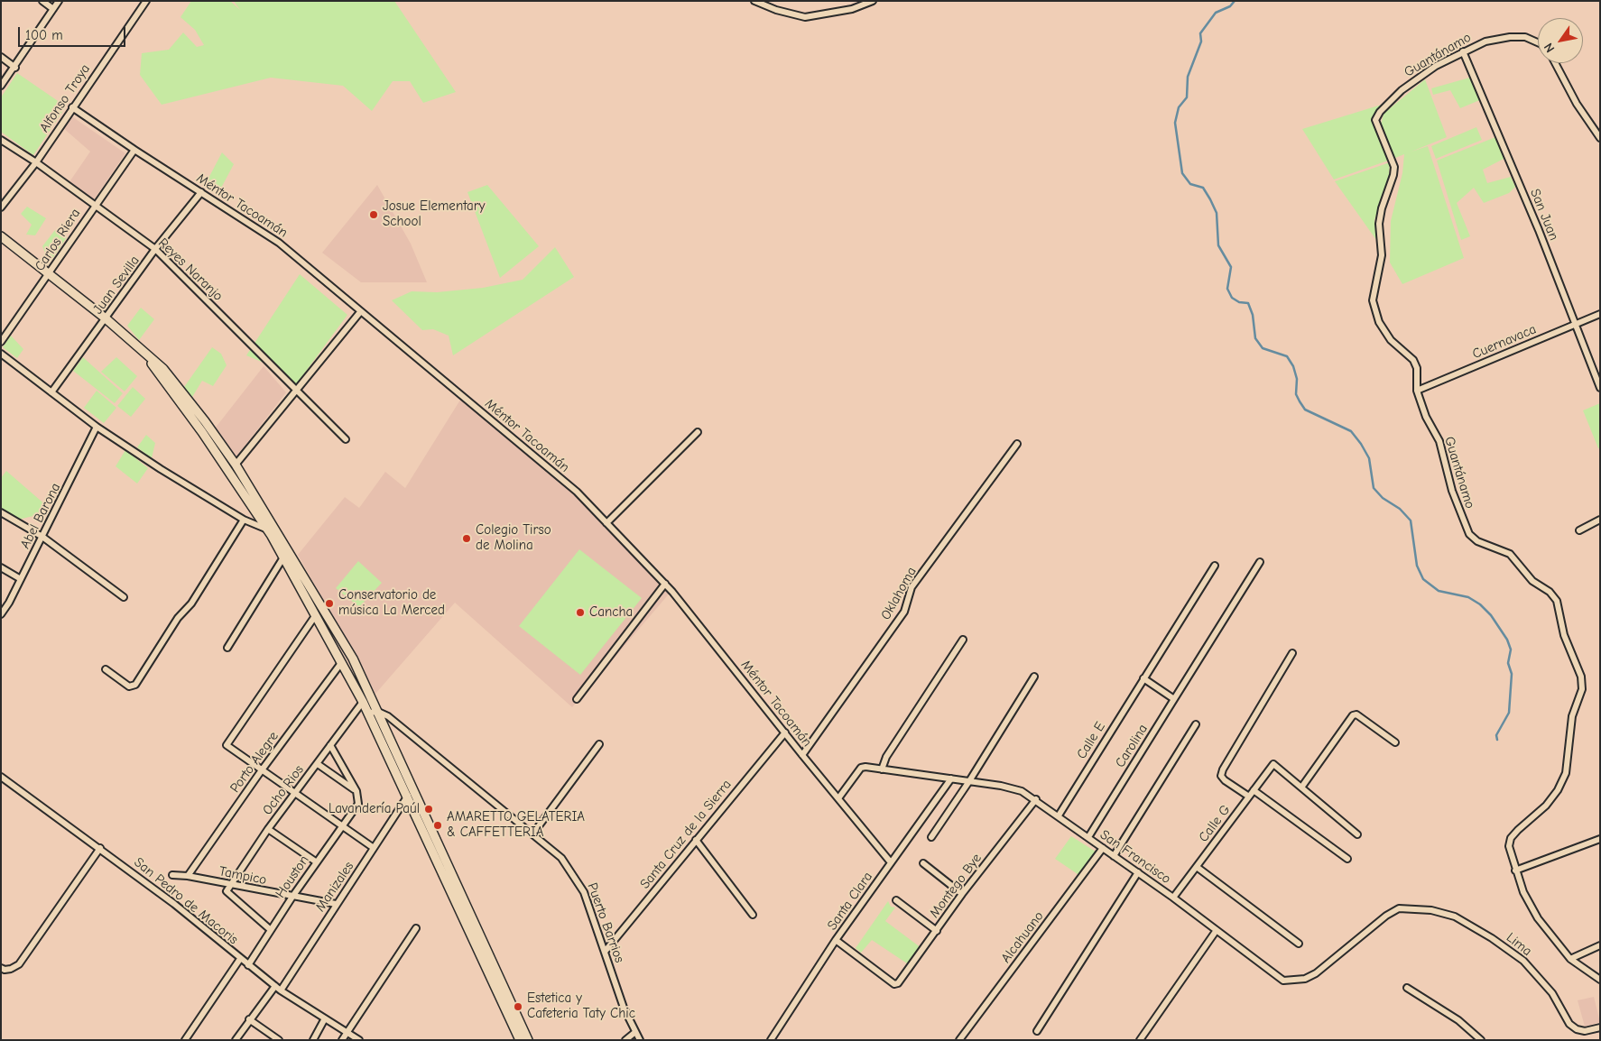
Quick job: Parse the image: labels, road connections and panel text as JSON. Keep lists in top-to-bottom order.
{
  "streets": {
    "street": [
      "Guantánamo",
      "Alfonso Troya",
      "Méntor Tacoamán",
      "San Juan",
      "Carlos Riera",
      "Reyes Naranjo",
      "Juan Sevilla",
      "Cuernavaca",
      "Abel Barona",
      "Oklahoma",
      "Calle E",
      "Carolina",
      "Porto Alegre",
      "Ocho Rios",
      "Calle G",
      "Santa Cruz de la Sierra",
      "San Francisco",
      "Tampico",
      "Houston",
      "Montego Bye",
      "Manizales",
      "San Pedro de Macoris",
      "Santa Clara",
      "Puerto Barrios",
      "Alcahuano",
      "Lima"
    ]
  },
  "crossings": [
    ["Guantánamo", "San Juan"],
    ["Guantánamo", "Cuernavaca"],
    ["Alfonso Troya", "Méntor Tacoamán"],
    ["Alfonso Troya", "Reyes Naranjo"],
    ["Méntor Tacoamán", "Carlos Riera"],
    ["Méntor Tacoamán", "Juan Sevilla"],
    ["Méntor Tacoamán", "Oklahoma"],
    ["Méntor Tacoamán", "Santa Cruz de la Sierra"],
    ["Méntor Tacoamán", "San Francisco"],
    ["Méntor Tacoamán", "Santa Clara"],
    ["San Juan", "Cuernavaca"],
    ["Carlos Riera", "Reyes Naranjo"],
    ["Reyes Naranjo", "Juan Sevilla"],
    ["Calle E", "San Francisco"],
    ["Carolina", "San Francisco"],
    ["Porto Alegre", "Tampico"],
    ["Ocho Rios", "Tampico"],
    ["Ocho Rios", "Houston"],
    ["Calle G", "San Francisco"],
    ["Santa Cruz de la Sierra", "Puerto Barrios"],
    ["San Francisco", "Montego Bye"],
    ["San Francisco", "Santa Clara"],
    ["San Francisco", "Alcahuano"],
    ["San Francisco", "Lima"],
    ["Tampico", "Houston"],
    ["Tampico", "Manizales"],
    ["Houston", "San Pedro de Macoris"],
    ["Montego Bye", "Santa Clara"],
    ["Manizales", "San Pedro de Macoris"]
  ],
  "places": [
    "Josue Elementary School",
    "Colegio Tirso de Molina",
    "Conservatorio de música La Merced",
    "Cancha",
    "Lavandería Paúl",
    "AMARETTO GELATERIA & CAFFETTERIA",
    "Estetica y Cafeteria Taty Chic"
  ],
  "scale_bar": "100 m",
  "north": "bottom left"
}
